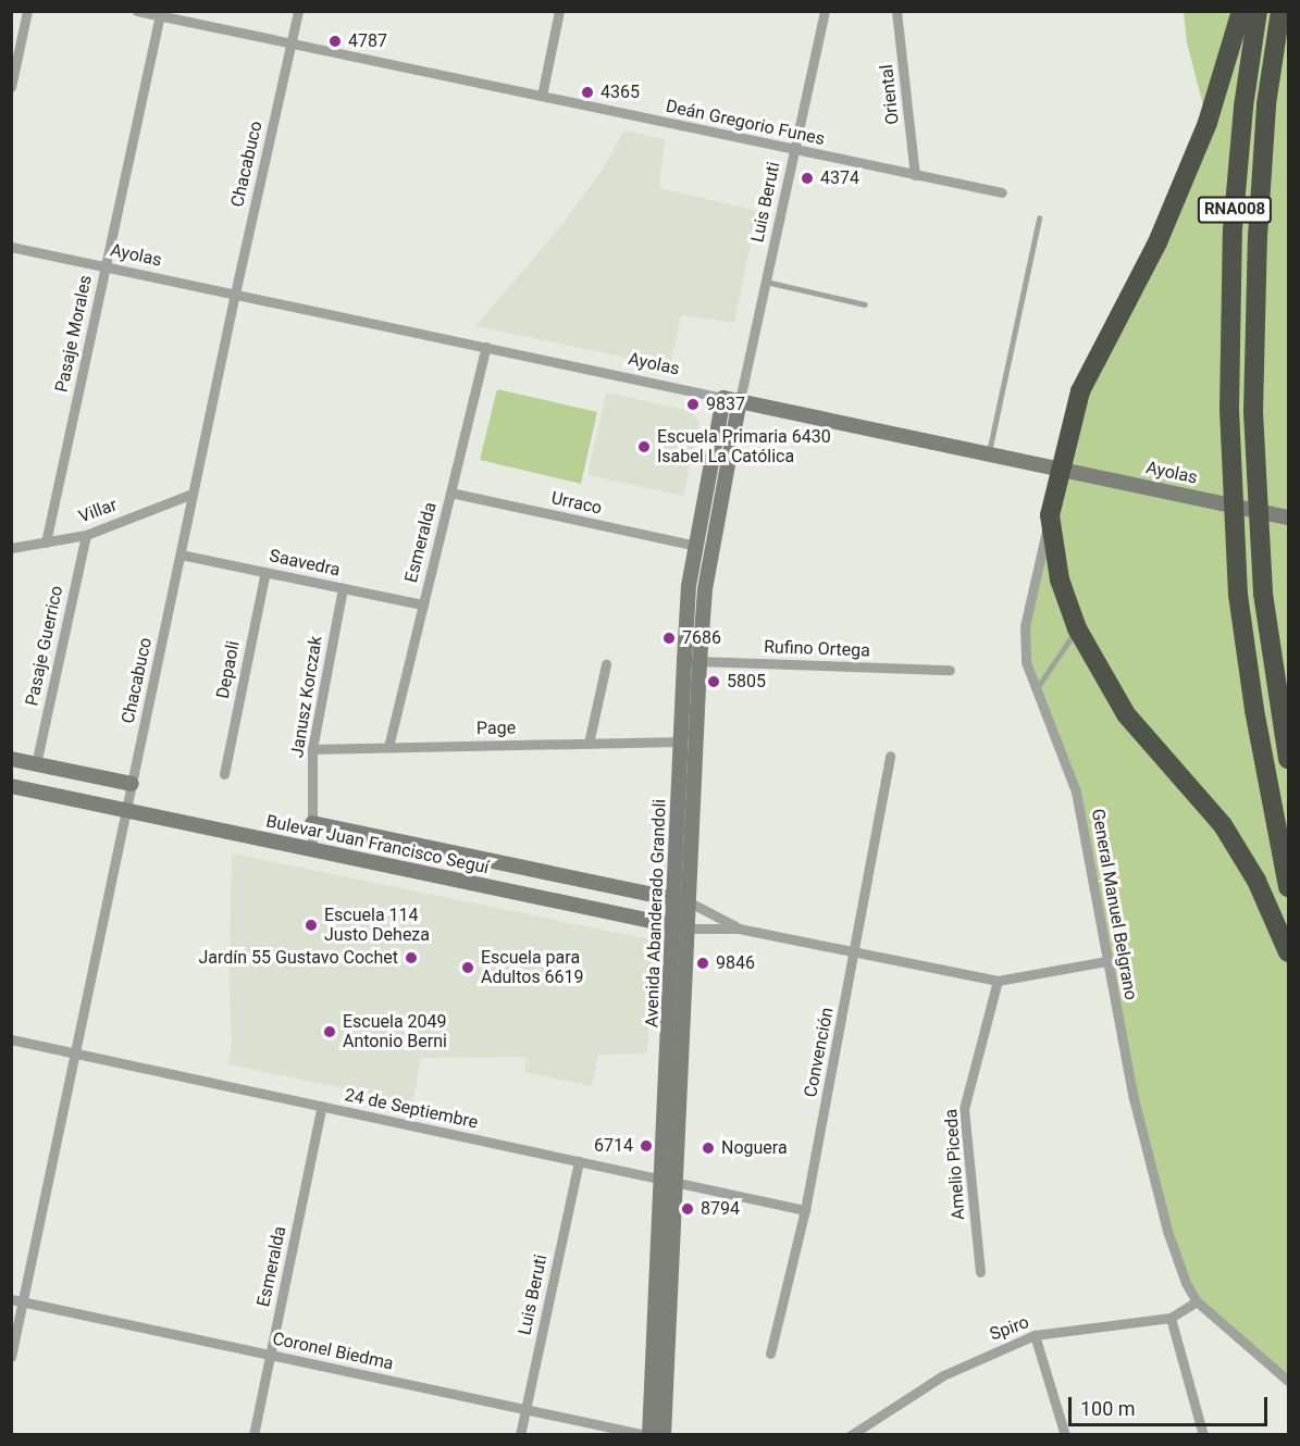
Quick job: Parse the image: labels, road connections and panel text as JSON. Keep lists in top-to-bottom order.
{
  "streets": {
    "highway": ["RNA008"],
    "street": [
      "Oriental",
      "Deán Gregorio Funes",
      "Chacabuco",
      "Luis Beruti",
      "Ayolas",
      "Pasaje Morales",
      "Urraco",
      "Villar",
      "Esmeralda",
      "Saavedra",
      "Pasaje Guerrico",
      "Rufino Ortega",
      "Depaoli",
      "Janusz Korczak",
      "Page",
      "Bulevar Juan Francisco Seguí",
      "General Manuel Belgrano",
      "Avenida Abanderado Grandoli",
      "Convención",
      "24 de Septiembre",
      "Amelio Piceda",
      "Spiro",
      "Coronel Biedma"
    ]
  },
  "crossings": [
    ["Oriental", "Deán Gregorio Funes"],
    ["Deán Gregorio Funes", "Chacabuco"],
    ["Deán Gregorio Funes", "Luis Beruti"],
    ["Deán Gregorio Funes", "Pasaje Morales"],
    ["Chacabuco", "Ayolas"],
    ["Chacabuco", "Villar"],
    ["Chacabuco", "Saavedra"],
    ["Chacabuco", "Bulevar Juan Francisco Seguí"],
    ["Chacabuco", "24 de Septiembre"],
    ["Chacabuco", "Coronel Biedma"],
    ["Luis Beruti", "Ayolas"],
    ["Luis Beruti", "Avenida Abanderado Grandoli"],
    ["Luis Beruti", "24 de Septiembre"],
    ["Luis Beruti", "Coronel Biedma"],
    ["RNA008", "Ayolas"],
    ["Ayolas", "Pasaje Morales"],
    ["Ayolas", "Esmeralda"],
    ["Ayolas", "Avenida Abanderado Grandoli"],
    ["Pasaje Morales", "Villar"],
    ["Urraco", "Esmeralda"],
    ["Urraco", "Avenida Abanderado Grandoli"],
    ["Villar", "Pasaje Guerrico"],
    ["Esmeralda", "Saavedra"],
    ["Esmeralda", "Page"],
    ["Esmeralda", "24 de Septiembre"],
    ["Esmeralda", "Coronel Biedma"],
    ["Saavedra", "Depaoli"],
    ["Saavedra", "Janusz Korczak"],
    ["Rufino Ortega", "Avenida Abanderado Grandoli"],
    ["Janusz Korczak", "Page"],
    ["Janusz Korczak", "Bulevar Juan Francisco Seguí"],
    ["Page", "Avenida Abanderado Grandoli"],
    ["Bulevar Juan Francisco Seguí", "General Manuel Belgrano"],
    ["Bulevar Juan Francisco Seguí", "Avenida Abanderado Grandoli"],
    ["Bulevar Juan Francisco Seguí", "Convención"],
    ["Bulevar Juan Francisco Seguí", "Amelio Piceda"],
    ["General Manuel Belgrano", "Spiro"],
    ["Avenida Abanderado Grandoli", "24 de Septiembre"],
    ["Avenida Abanderado Grandoli", "Coronel Biedma"],
    ["Convención", "24 de Septiembre"]
  ],
  "places": [
    "4787",
    "4365",
    "4374",
    "9837",
    "Escuela Primaria 6430 Isabel La Católica",
    "7686",
    "5805",
    "Escuela 114 Justo Deheza",
    "Jardín 55 Gustavo Cochet",
    "9846",
    "Escuela para Adultos 6619",
    "Escuela 2049 Antonio Berni",
    "6714",
    "Noguera",
    "8794"
  ],
  "scale_bar": "100 m"
}
